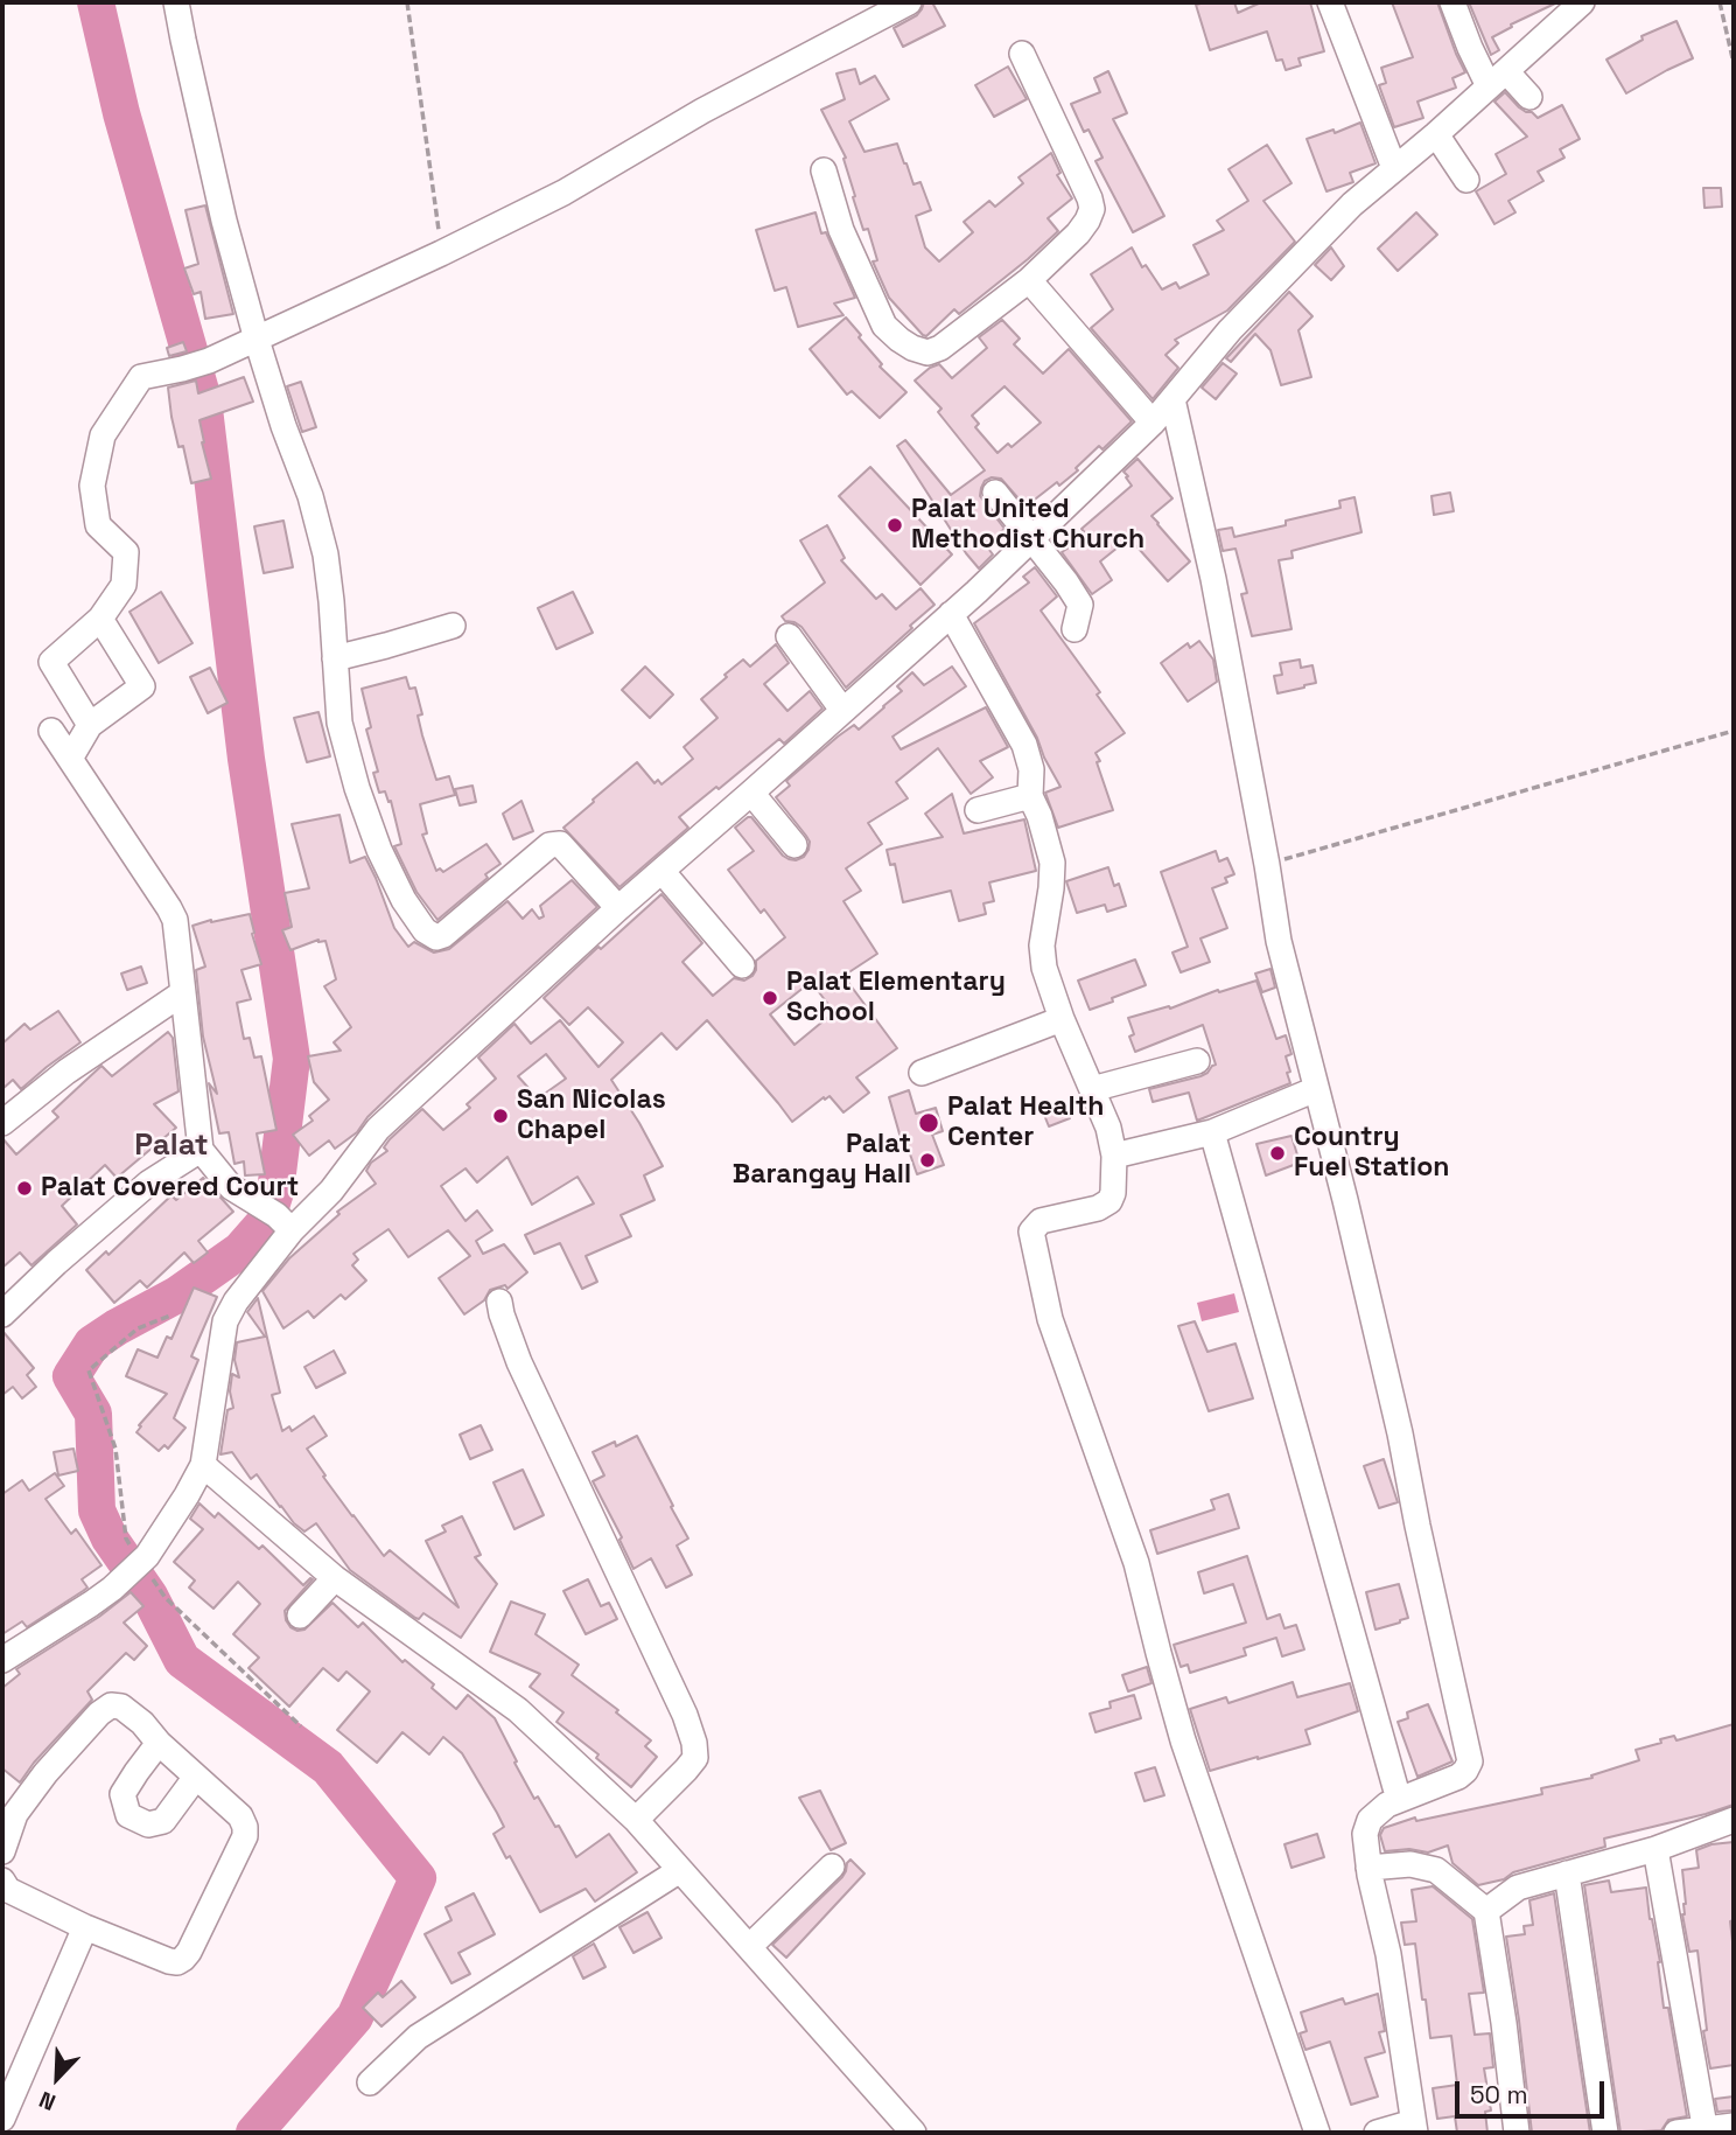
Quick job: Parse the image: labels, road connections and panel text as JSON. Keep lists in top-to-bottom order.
{
  "districts": ["Palat"],
  "places": [
    "Palat United Methodist Church",
    "Palat Elementary School",
    "San Nicolas Chapel",
    "Palat Health Center",
    "Country Fuel Station",
    "Palat Barangay Hall",
    "Palat Covered Court"
  ],
  "scale_bar": "50 m",
  "north": "bottom left"
}
